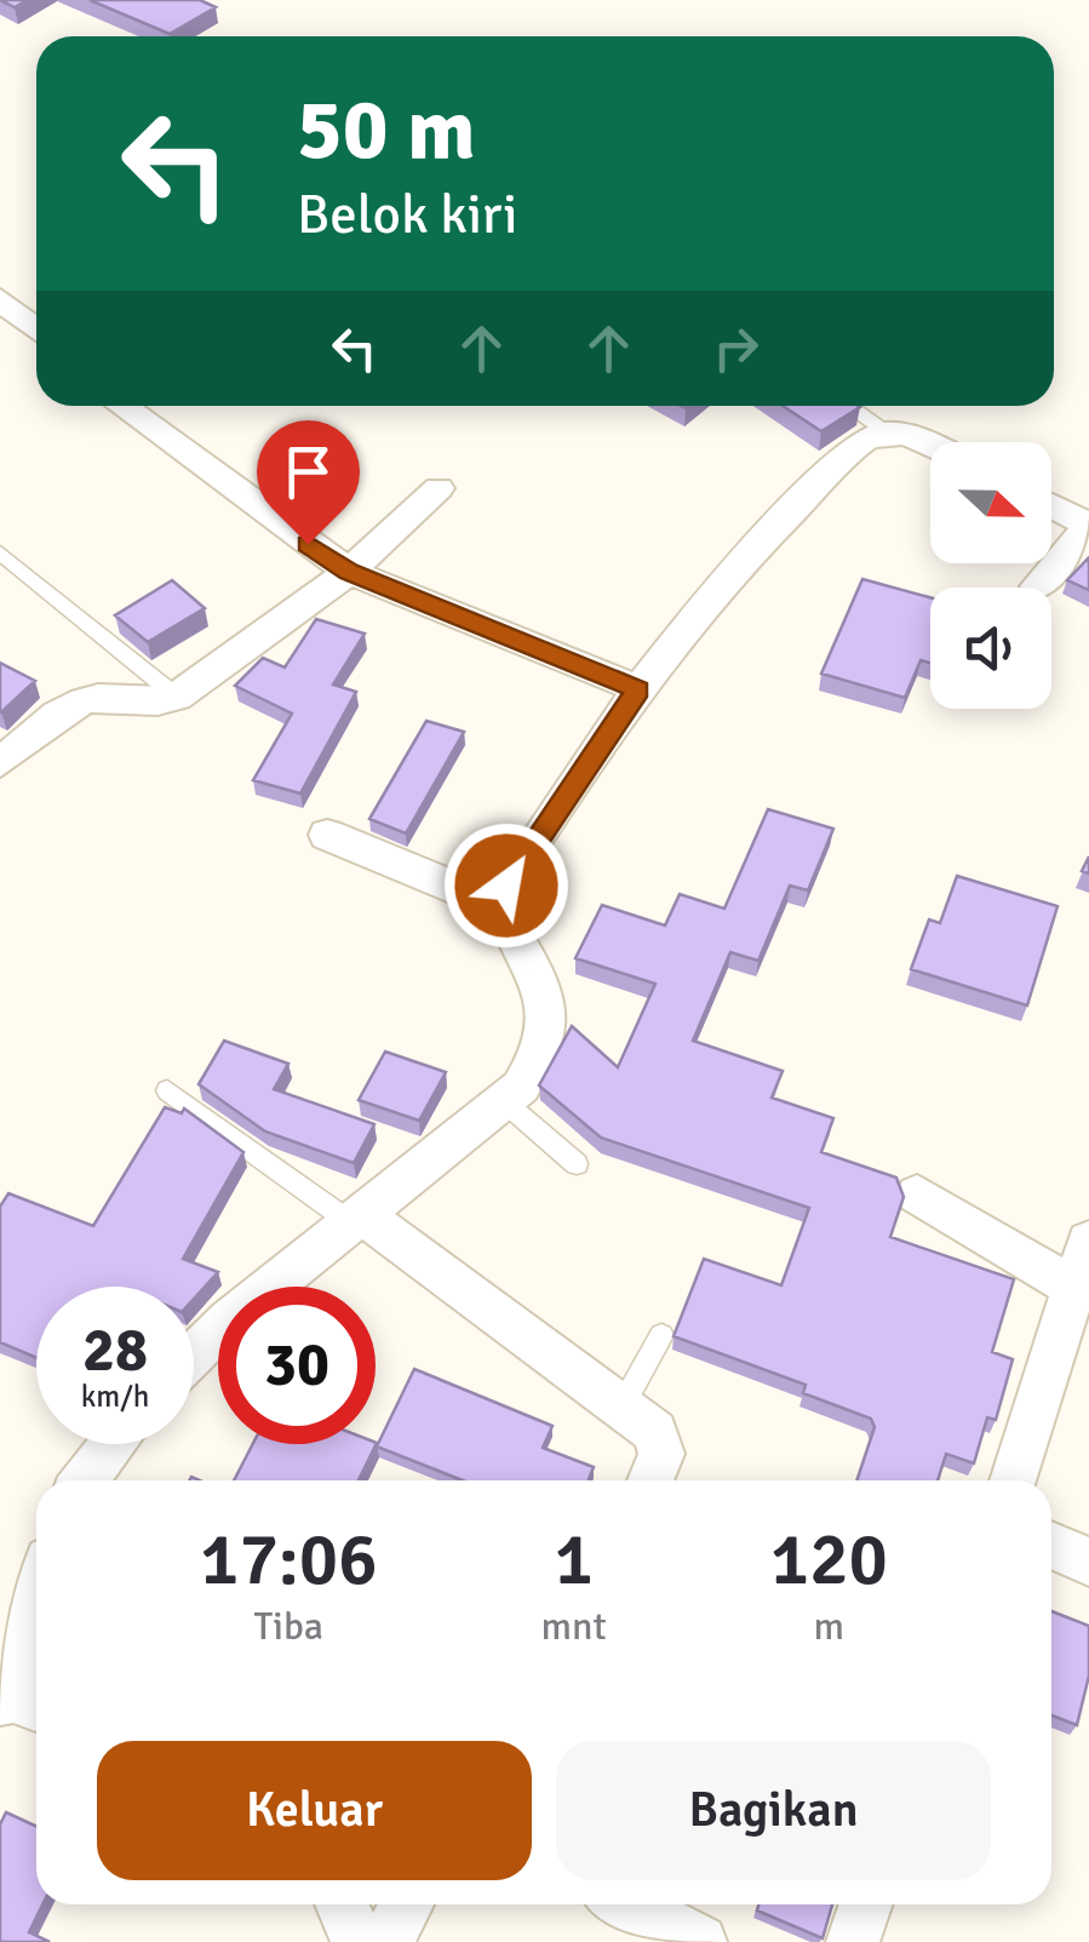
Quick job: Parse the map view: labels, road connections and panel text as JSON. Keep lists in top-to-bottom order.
{
  "north": "right",
  "page": {
    "turn": ["50 m", "Belok kiri"],
    "speed": "28 km/h",
    "limit": "30",
    "eta": [
      "17:06",
      "Tiba",
      "1",
      "mnt",
      "120",
      "m"
    ],
    "buttons": ["Keluar", "Bagikan"]
  }
}
